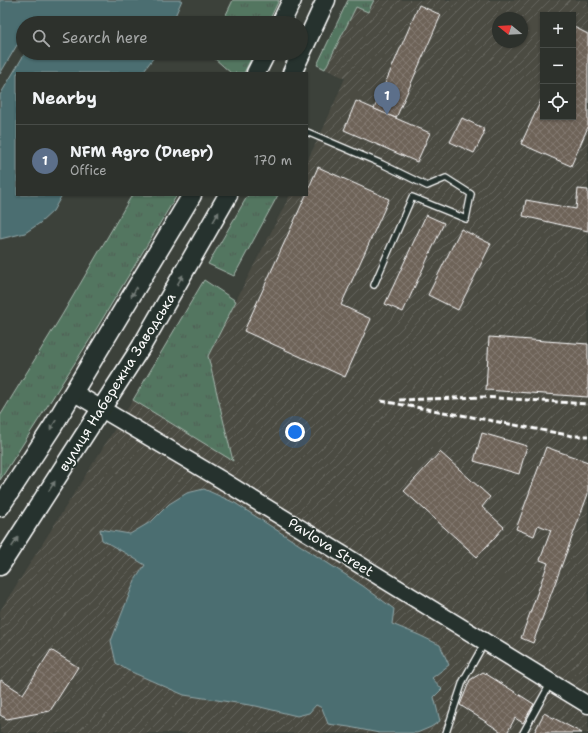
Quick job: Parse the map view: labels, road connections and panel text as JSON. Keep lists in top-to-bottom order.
{
  "streets": {
    "main road": ["вулиця Набережна Заводська", "Pavlova Street"]
  },
  "crossings": [
    ["вулиця Набережна Заводська", "Pavlova Street"]
  ],
  "north": "left",
  "page": {
    "map_buttons": ["+", "−"],
    "search": "Search here",
    "heading": "Nearby",
    "pins": "1",
    "list": [
      {
        "mark": "1",
        "name": "NFM Agro (Dnepr)",
        "note": "Office",
        "value": "170 m"
      }
    ]
  }
}
